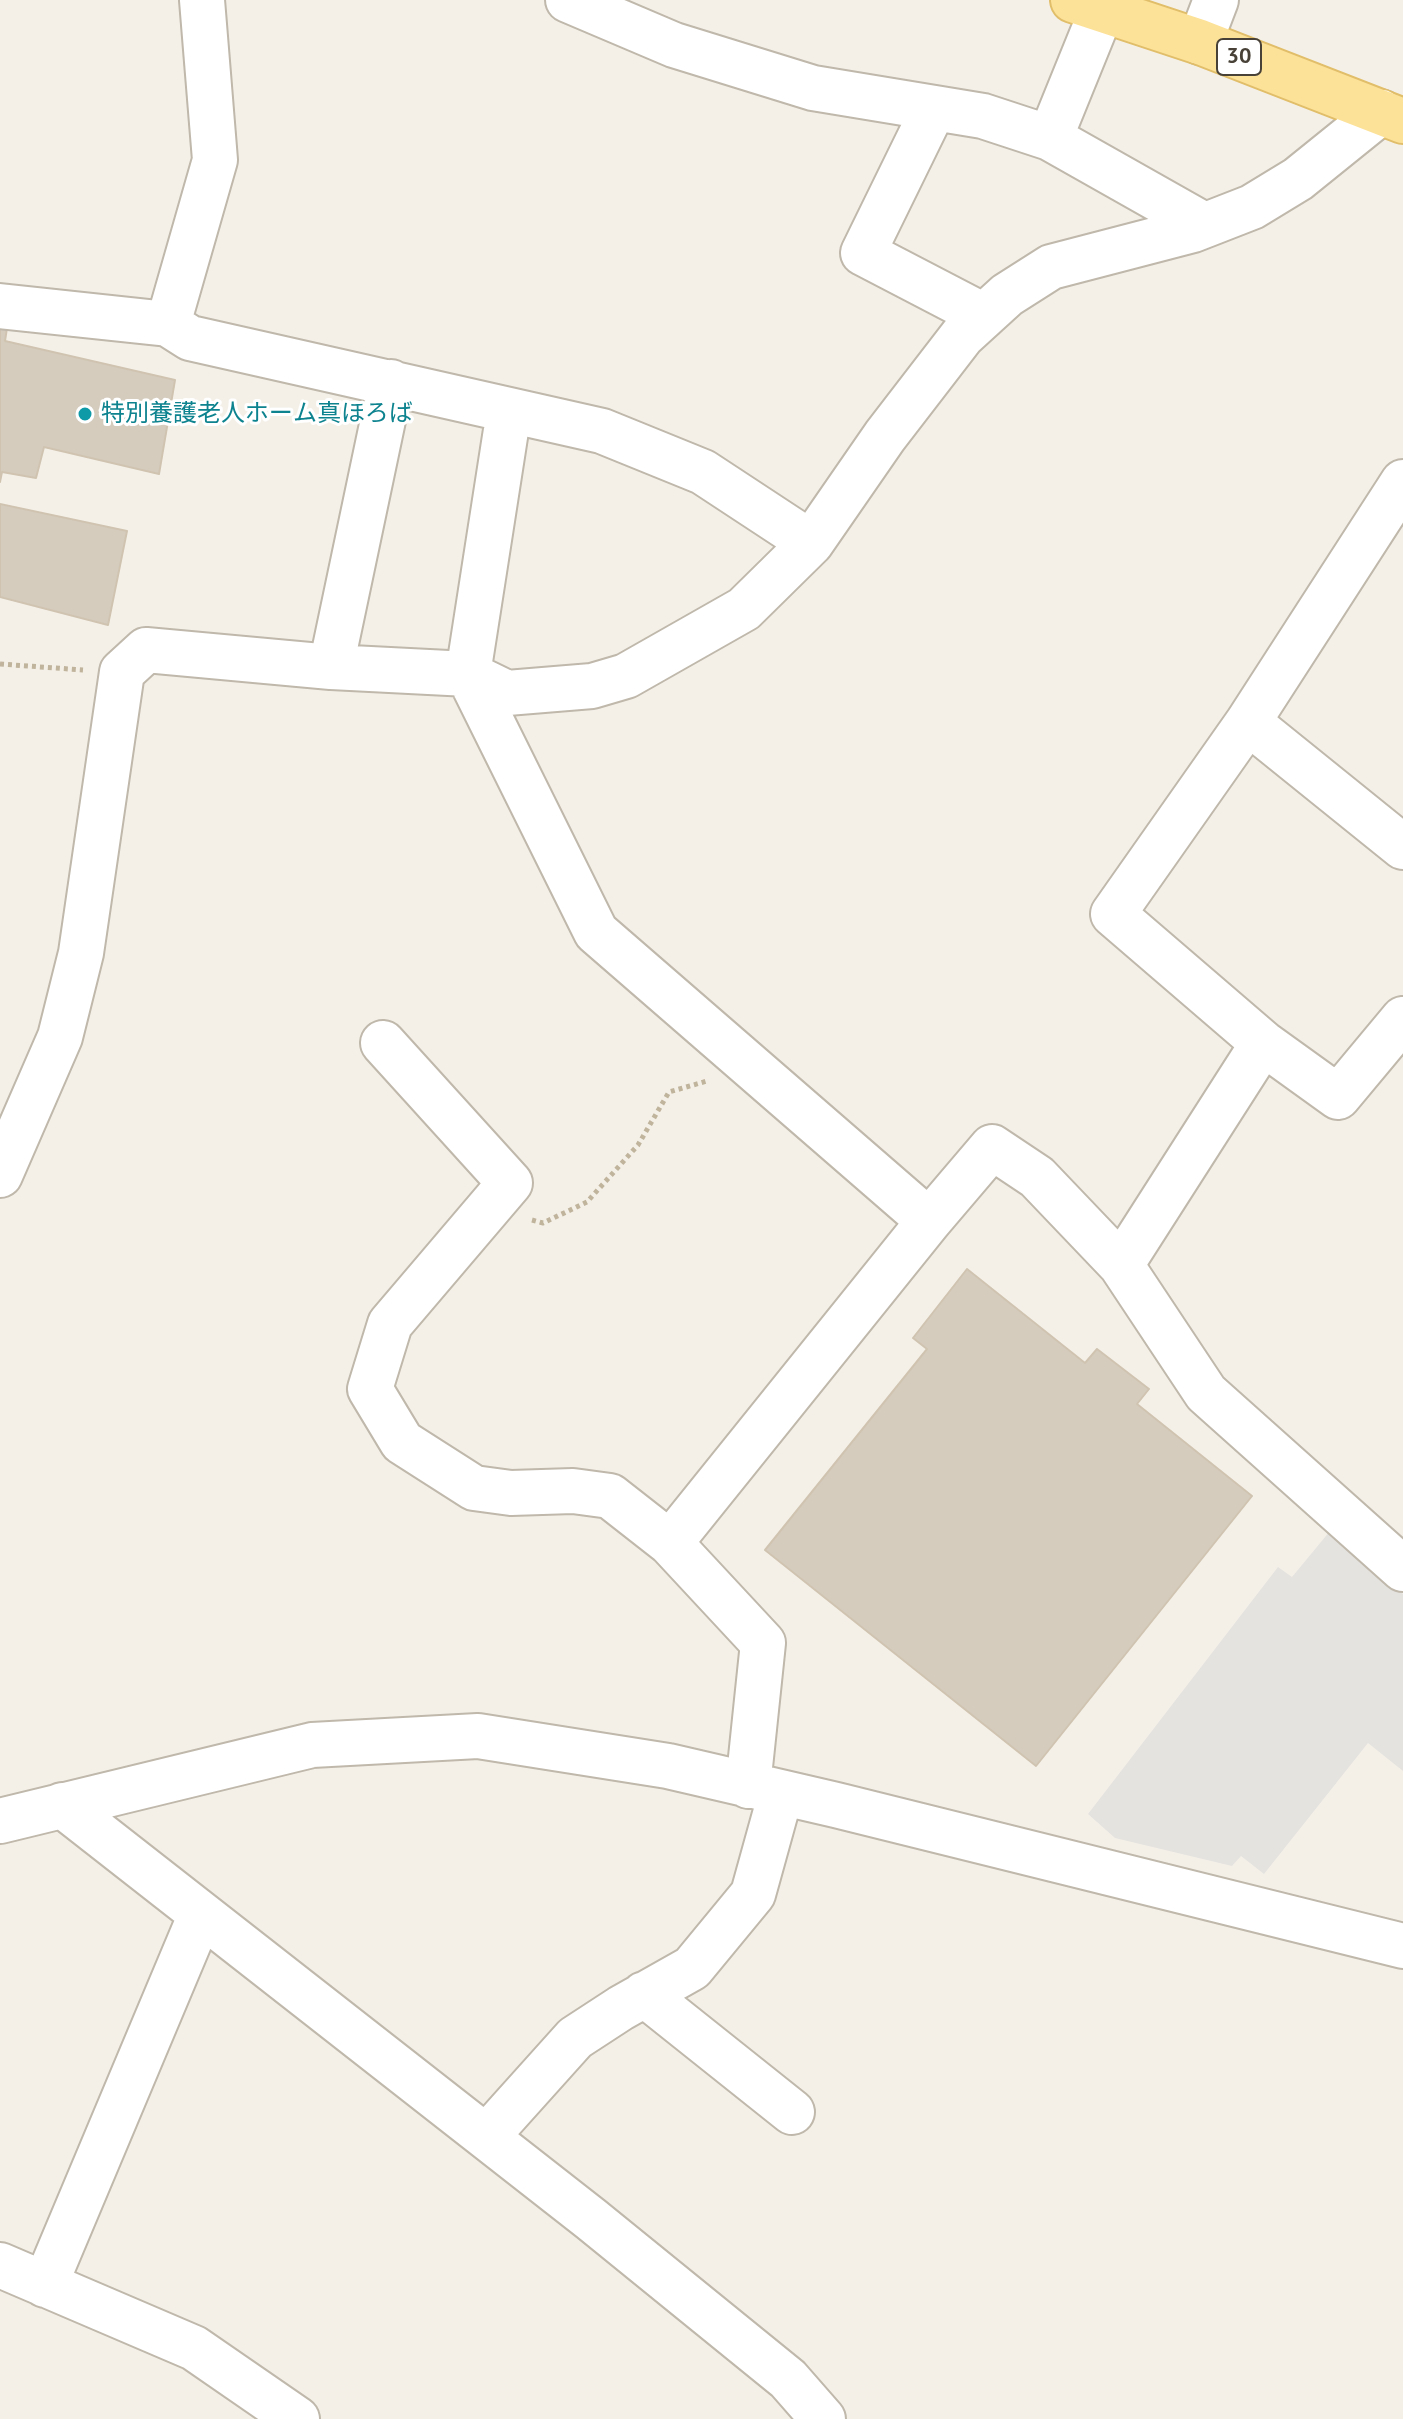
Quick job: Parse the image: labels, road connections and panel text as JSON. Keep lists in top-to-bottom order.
{
  "streets": {
    "main road": ["30"]
  },
  "places": ["特別養護老人ホーム真ほろば"]
}
